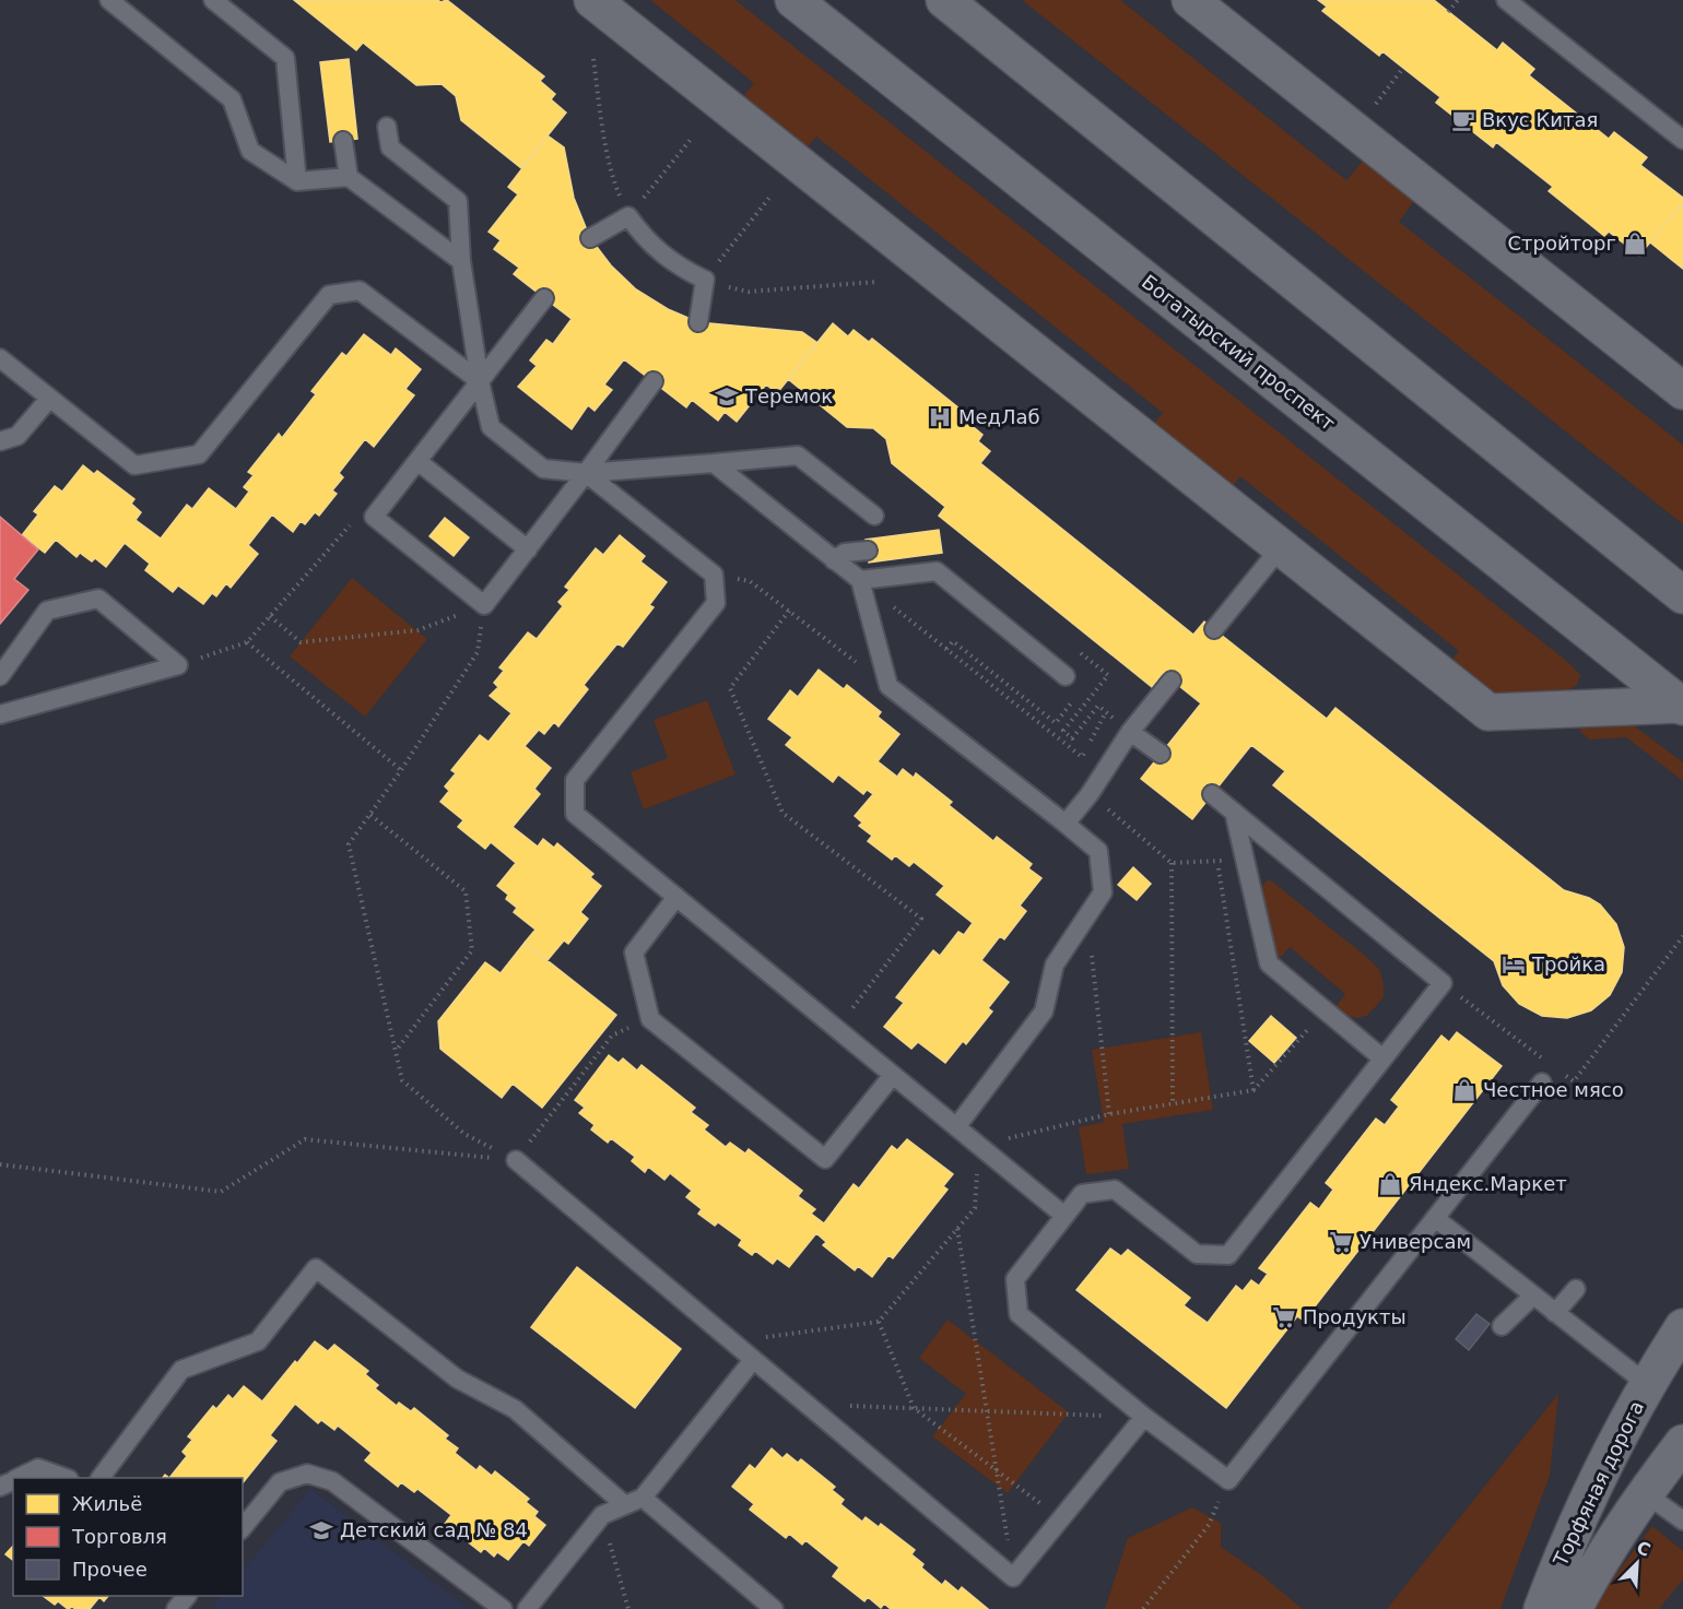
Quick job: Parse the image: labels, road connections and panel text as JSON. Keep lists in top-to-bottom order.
{
  "streets": {
    "main road": ["Богатырский проспект", "Торфяная дорога"]
  },
  "places": {
    "cafe": ["Вкус Китая"],
    "shop": ["Стройторг", "Честное мясо", "Яндекс.Маркет"],
    "school or university": ["Теремок", "Детский сад № 84"],
    "hospital": ["МедЛаб"],
    "hotel": ["Тройка"],
    "supermarket": ["Универсам", "Продукты"]
  },
  "legend": ["Жильё", "Торговля", "Прочее"],
  "north": "top right"
}
